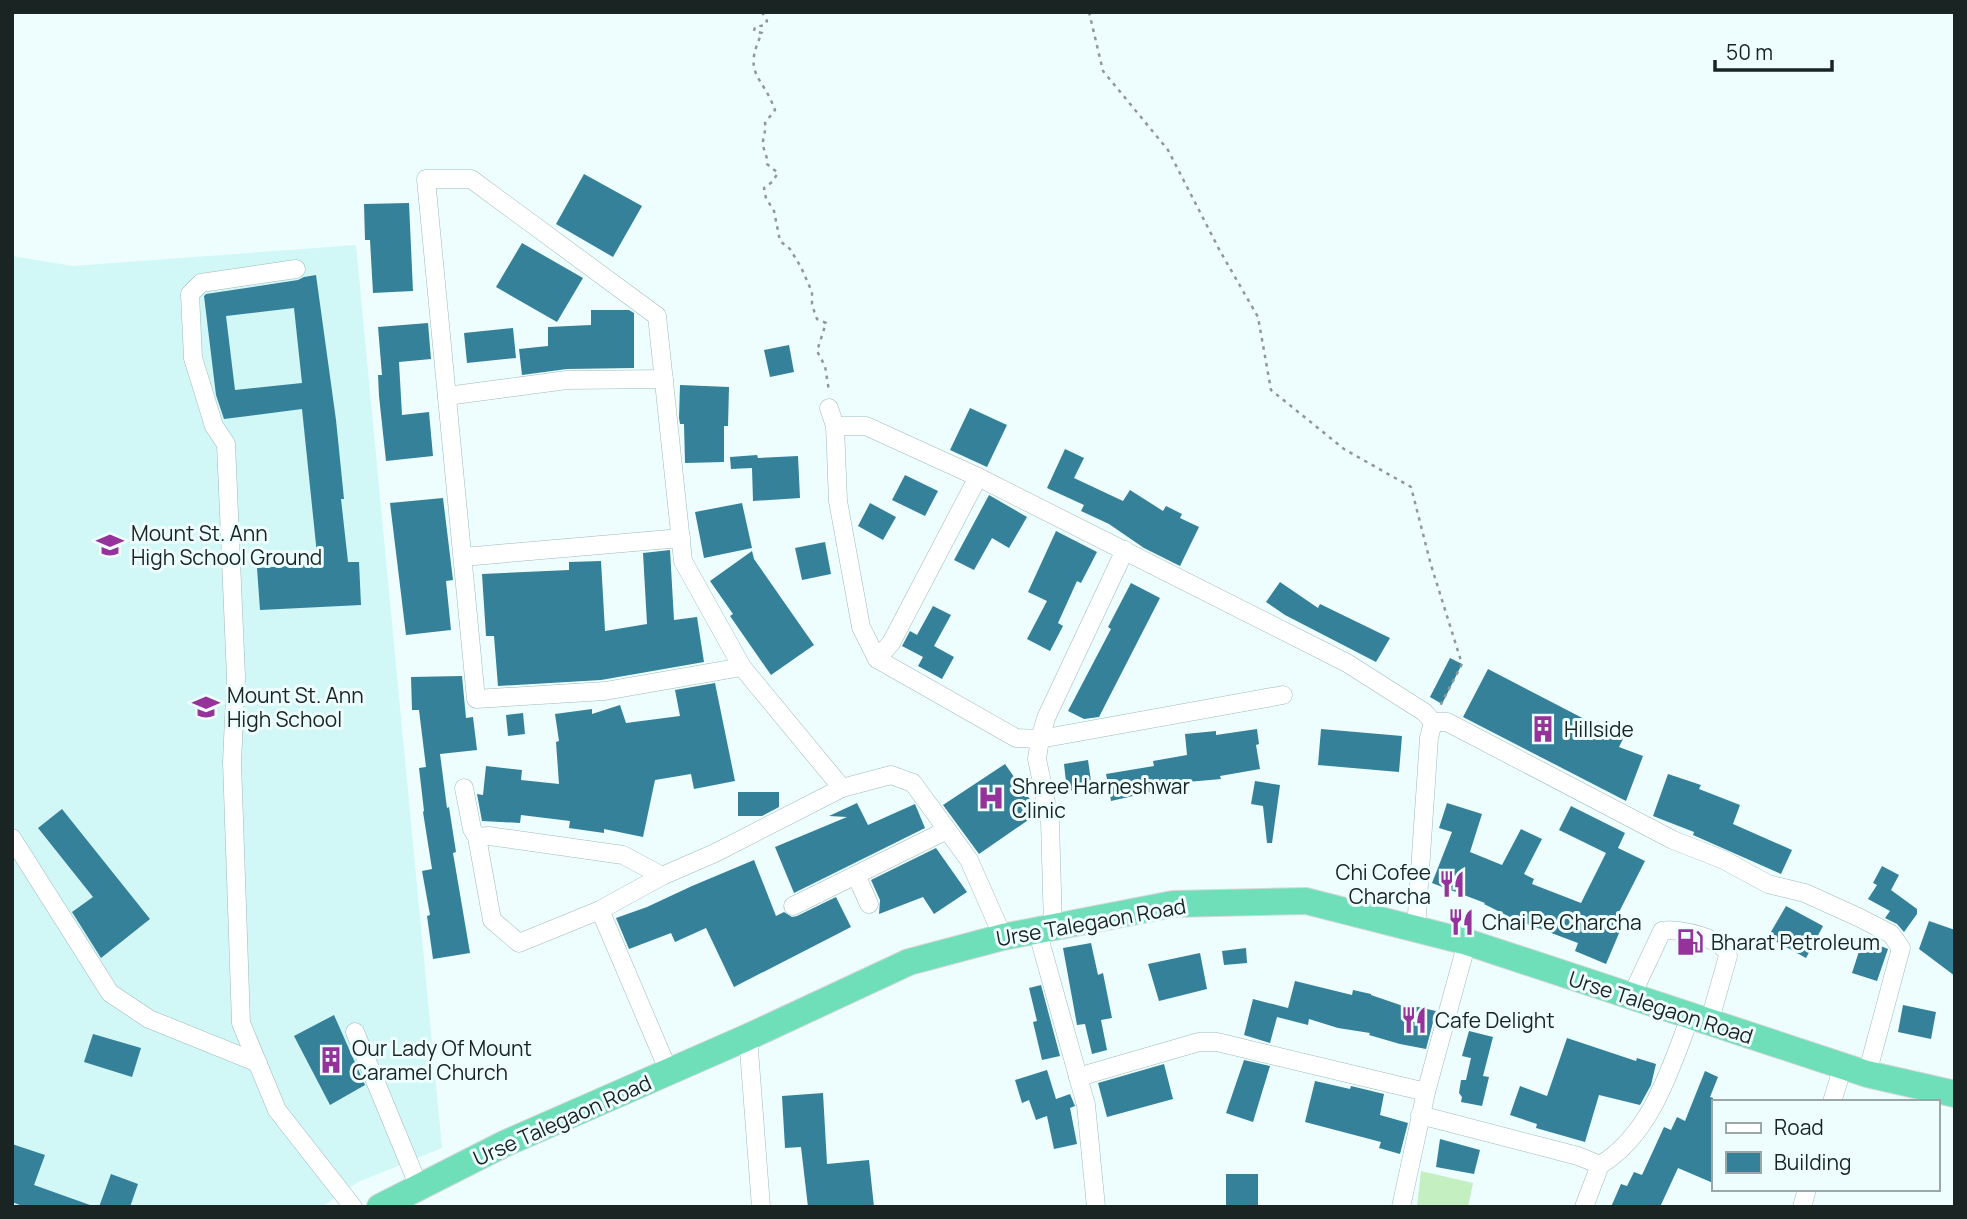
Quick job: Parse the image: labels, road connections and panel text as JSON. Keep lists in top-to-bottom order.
{
  "streets": {
    "highway": ["Urse Talegaon Road"]
  },
  "places": {
    "school or university": ["Mount St. Ann High School Ground", "Mount St. Ann High School"],
    "building": ["Hillside", "Our Lady Of Mount Caramel Church"],
    "hospital": ["Shree Harneshwar Clinic"],
    "restaurant": ["Chi Cofee Charcha", "Chai Pe Charcha", "Cafe Delight"],
    "fuel station": ["Bharat Petroleum"]
  },
  "legend": ["Road", "Building"],
  "scale_bar": "50 m"
}
